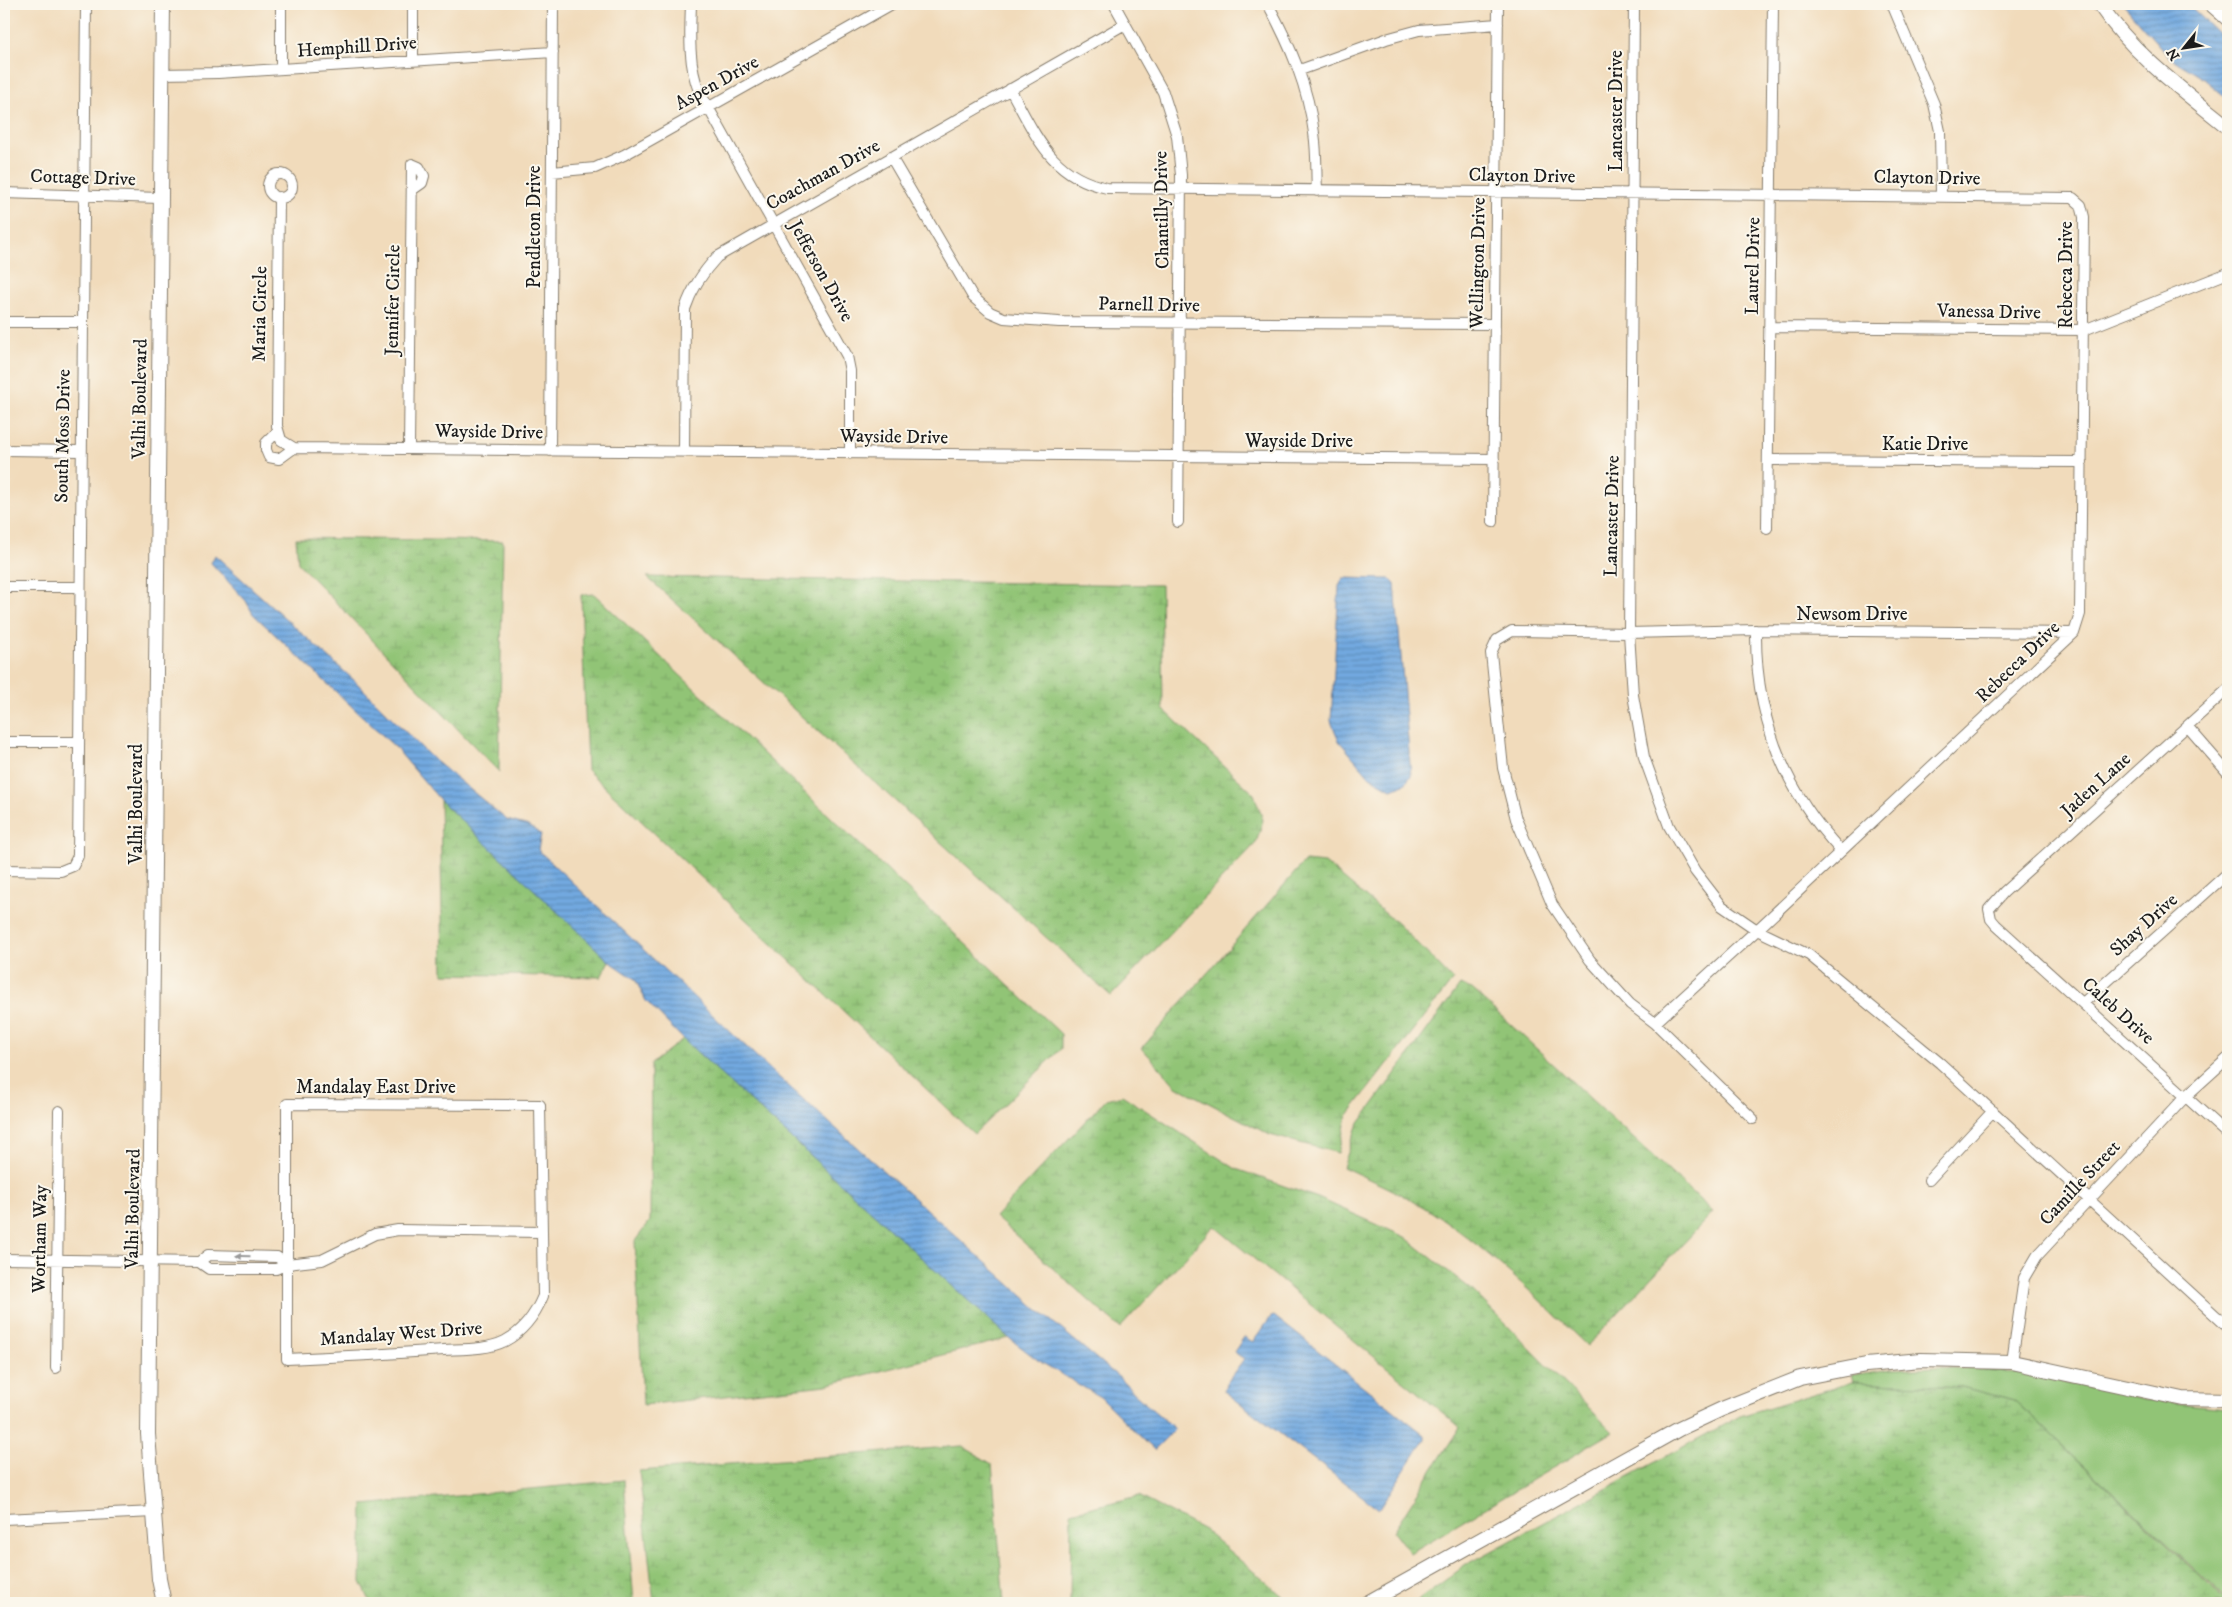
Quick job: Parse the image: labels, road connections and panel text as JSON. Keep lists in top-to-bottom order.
{
  "streets": {
    "street": [
      "Hemphill Drive",
      "Aspen Drive",
      "Lancaster Drive",
      "Coachman Drive",
      "Clayton Drive",
      "Cottage Drive",
      "Chantilly Drive",
      "Pendleton Drive",
      "Wellington Drive",
      "Laurel Drive",
      "Jefferson Drive",
      "Rebecca Drive",
      "Jennifer Circle",
      "Parnell Drive",
      "Vanessa Drive",
      "Maria Circle",
      "Valhi Boulevard",
      "Wayside Drive",
      "South Moss Drive",
      "Katie Drive",
      "Newsom Drive",
      "Jaden Lane",
      "Shay Drive",
      "Caleb Drive",
      "Mandalay East Drive",
      "Camille Street",
      "Wortham Way",
      "Mandalay West Drive"
    ]
  },
  "crossings": [
    ["Hemphill Drive", "Pendleton Drive"],
    ["Hemphill Drive", "Valhi Boulevard"],
    ["Aspen Drive", "Pendleton Drive"],
    ["Aspen Drive", "Jefferson Drive"],
    ["Lancaster Drive", "Clayton Drive"],
    ["Lancaster Drive", "Rebecca Drive"],
    ["Lancaster Drive", "Newsom Drive"],
    ["Lancaster Drive", "Camille Street"],
    ["Coachman Drive", "Clayton Drive"],
    ["Coachman Drive", "Chantilly Drive"],
    ["Coachman Drive", "Jefferson Drive"],
    ["Coachman Drive", "Parnell Drive"],
    ["Coachman Drive", "Wayside Drive"],
    ["Clayton Drive", "Chantilly Drive"],
    ["Clayton Drive", "Wellington Drive"],
    ["Clayton Drive", "Laurel Drive"],
    ["Clayton Drive", "Rebecca Drive"],
    ["Cottage Drive", "Valhi Boulevard"],
    ["Cottage Drive", "South Moss Drive"],
    ["Chantilly Drive", "Parnell Drive"],
    ["Chantilly Drive", "Wayside Drive"],
    ["Pendleton Drive", "Wayside Drive"],
    ["Wellington Drive", "Parnell Drive"],
    ["Wellington Drive", "Wayside Drive"],
    ["Laurel Drive", "Vanessa Drive"],
    ["Laurel Drive", "Katie Drive"],
    ["Jefferson Drive", "Wayside Drive"],
    ["Rebecca Drive", "Vanessa Drive"],
    ["Rebecca Drive", "Katie Drive"],
    ["Rebecca Drive", "Newsom Drive"],
    ["Jennifer Circle", "Wayside Drive"],
    ["Maria Circle", "Wayside Drive"],
    ["Jaden Lane", "Caleb Drive"],
    ["Shay Drive", "Caleb Drive"],
    ["Caleb Drive", "Camille Street"],
    ["Mandalay East Drive", "Mandalay West Drive"]
  ],
  "north": "bottom left"
}
